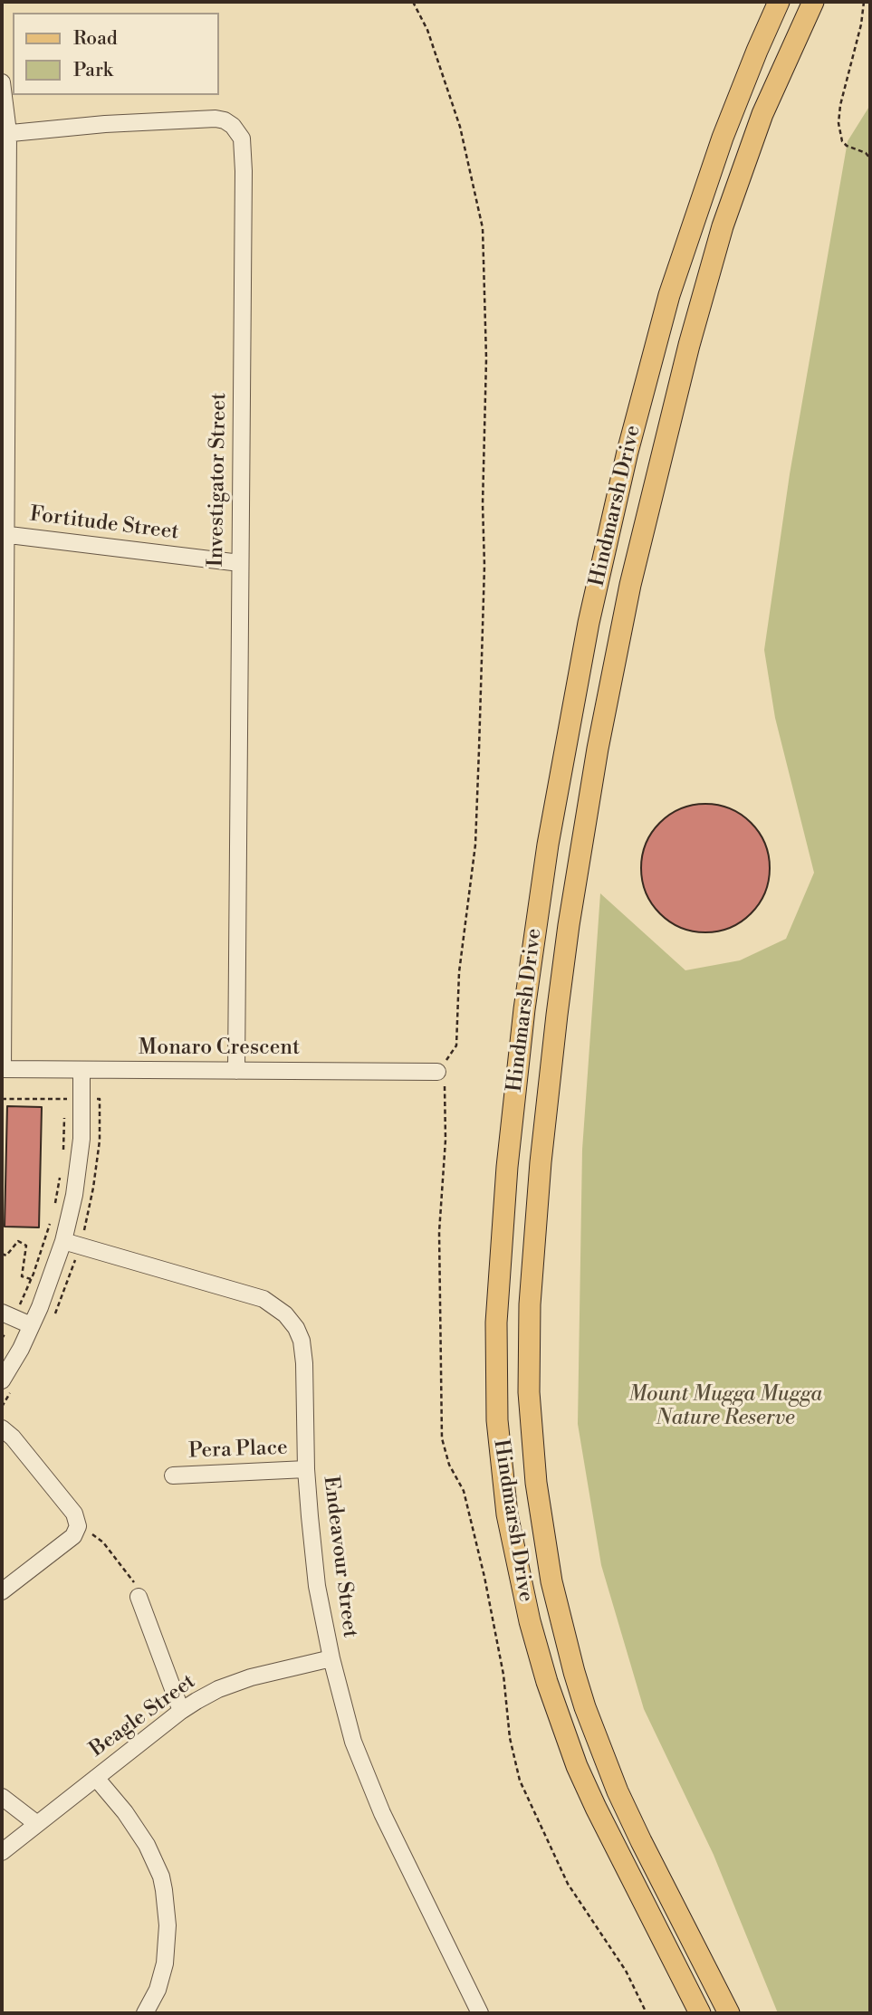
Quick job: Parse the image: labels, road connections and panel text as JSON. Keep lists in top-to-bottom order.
{
  "streets": {
    "main road": ["Hindmarsh Drive"],
    "street": [
      "Investigator Street",
      "Fortitude Street",
      "Monaro Crescent",
      "Pera Place",
      "Endeavour Street",
      "Beagle Street"
    ]
  },
  "crossings": [
    ["Investigator Street", "Fortitude Street"],
    ["Investigator Street", "Monaro Crescent"],
    ["Pera Place", "Endeavour Street"],
    ["Endeavour Street", "Beagle Street"]
  ],
  "parks": ["Mount Mugga Mugga Nature Reserve"],
  "legend": ["Road", "Park"]
}
